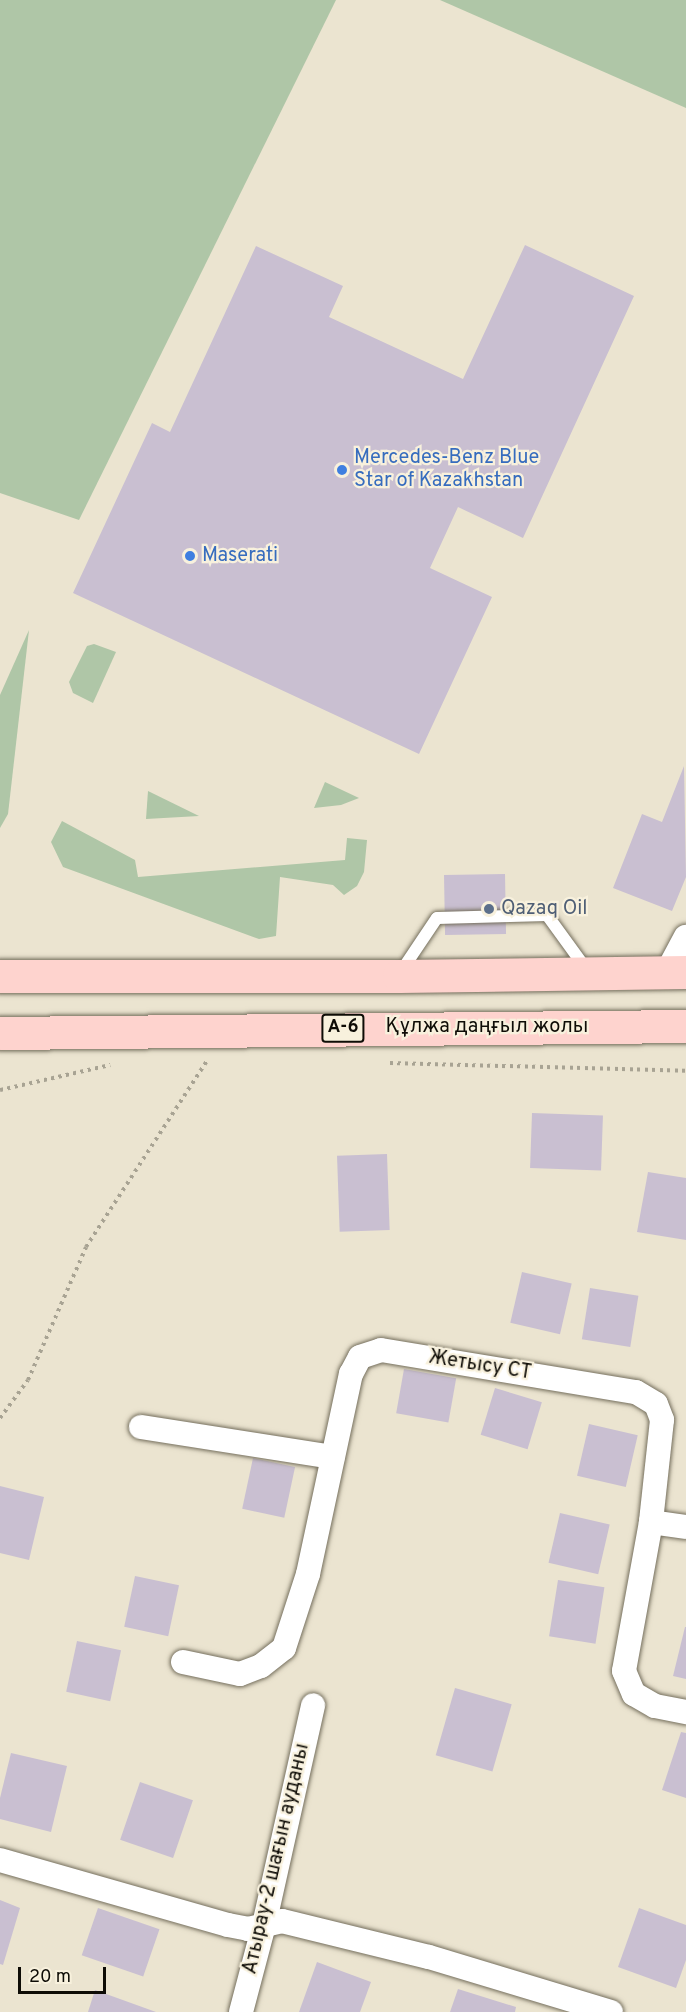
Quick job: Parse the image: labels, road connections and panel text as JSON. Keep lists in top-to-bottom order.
{
  "streets": {
    "main road": ["Құлжа даңғыл жолы", "A-6"],
    "street": ["Жетысу СТ", "Атырау-2 шағын ауданы"]
  },
  "places": ["Mercedes-Benz Blue Star of Kazakhstan", "Maserati", "Qazaq Oil"],
  "scale_bar": "20 m"
}
